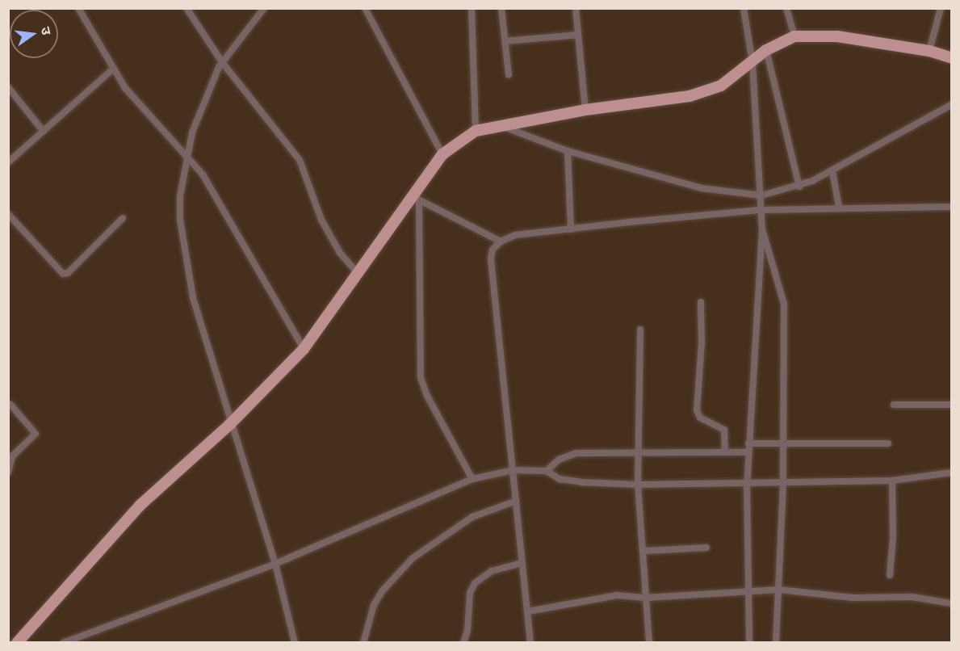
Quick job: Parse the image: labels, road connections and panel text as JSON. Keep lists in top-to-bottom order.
{
  "north": "right"
}
